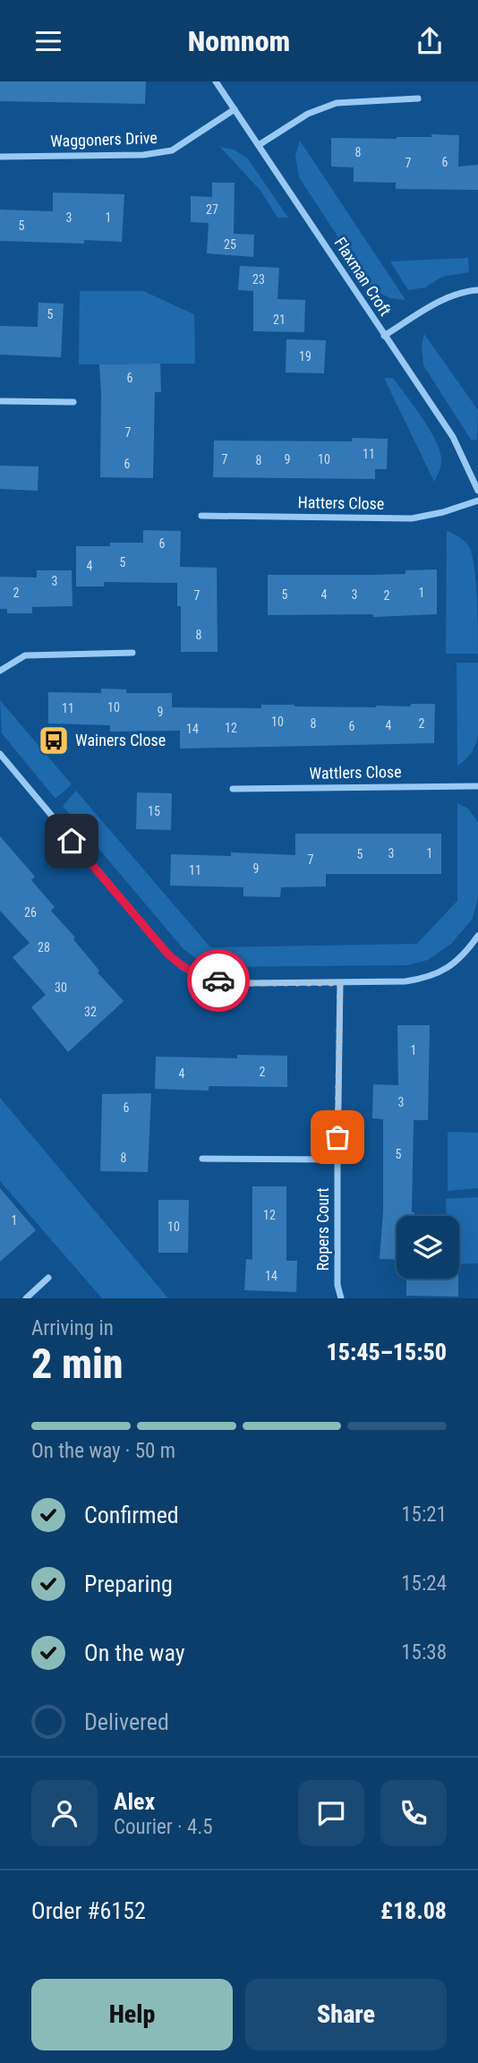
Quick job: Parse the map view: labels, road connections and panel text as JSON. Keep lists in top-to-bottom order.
{
  "streets": {
    "street": [
      "Waggoners Drive",
      "Flaxman Croft",
      "Hatters Close",
      "Wattlers Close",
      "Ropers Court"
    ]
  },
  "crossings": [
    ["Waggoners Drive", "Flaxman Croft"]
  ],
  "places": {
    "bus stop": ["Wainers Close"]
  },
  "house_numbers": [
    "8",
    "6",
    "7",
    "27",
    "3",
    "1",
    "5",
    "25",
    "23",
    "5",
    "21",
    "19",
    "6",
    "7",
    "11",
    "7",
    "9",
    "10",
    "8",
    "6",
    "6",
    "5",
    "4",
    "3",
    "2",
    "1",
    "5",
    "4",
    "3",
    "7",
    "2",
    "8",
    "10",
    "11",
    "9",
    "10",
    "8",
    "2",
    "4",
    "6",
    "12",
    "14",
    "15",
    "3",
    "1",
    "5",
    "7",
    "9",
    "11",
    "26",
    "28",
    "30",
    "32",
    "1",
    "2",
    "4",
    "3",
    "6",
    "5",
    "8",
    "12",
    "1",
    "10",
    "14"
  ],
  "page": {
    "header": "Nomnom",
    "heading": ["2 min", "Arriving in", "15:45–15:50"],
    "panel": [
      "Alex",
      "Courier · 4.5",
      "Order #6152",
      "£18.08"
    ],
    "bar": "On the way · 50 m",
    "list": [
      ["Confirmed", "15:21"],
      ["Preparing", "15:24"],
      ["On the way", "15:38"],
      "Delivered"
    ],
    "buttons": ["Help", "Share"]
  }
}
